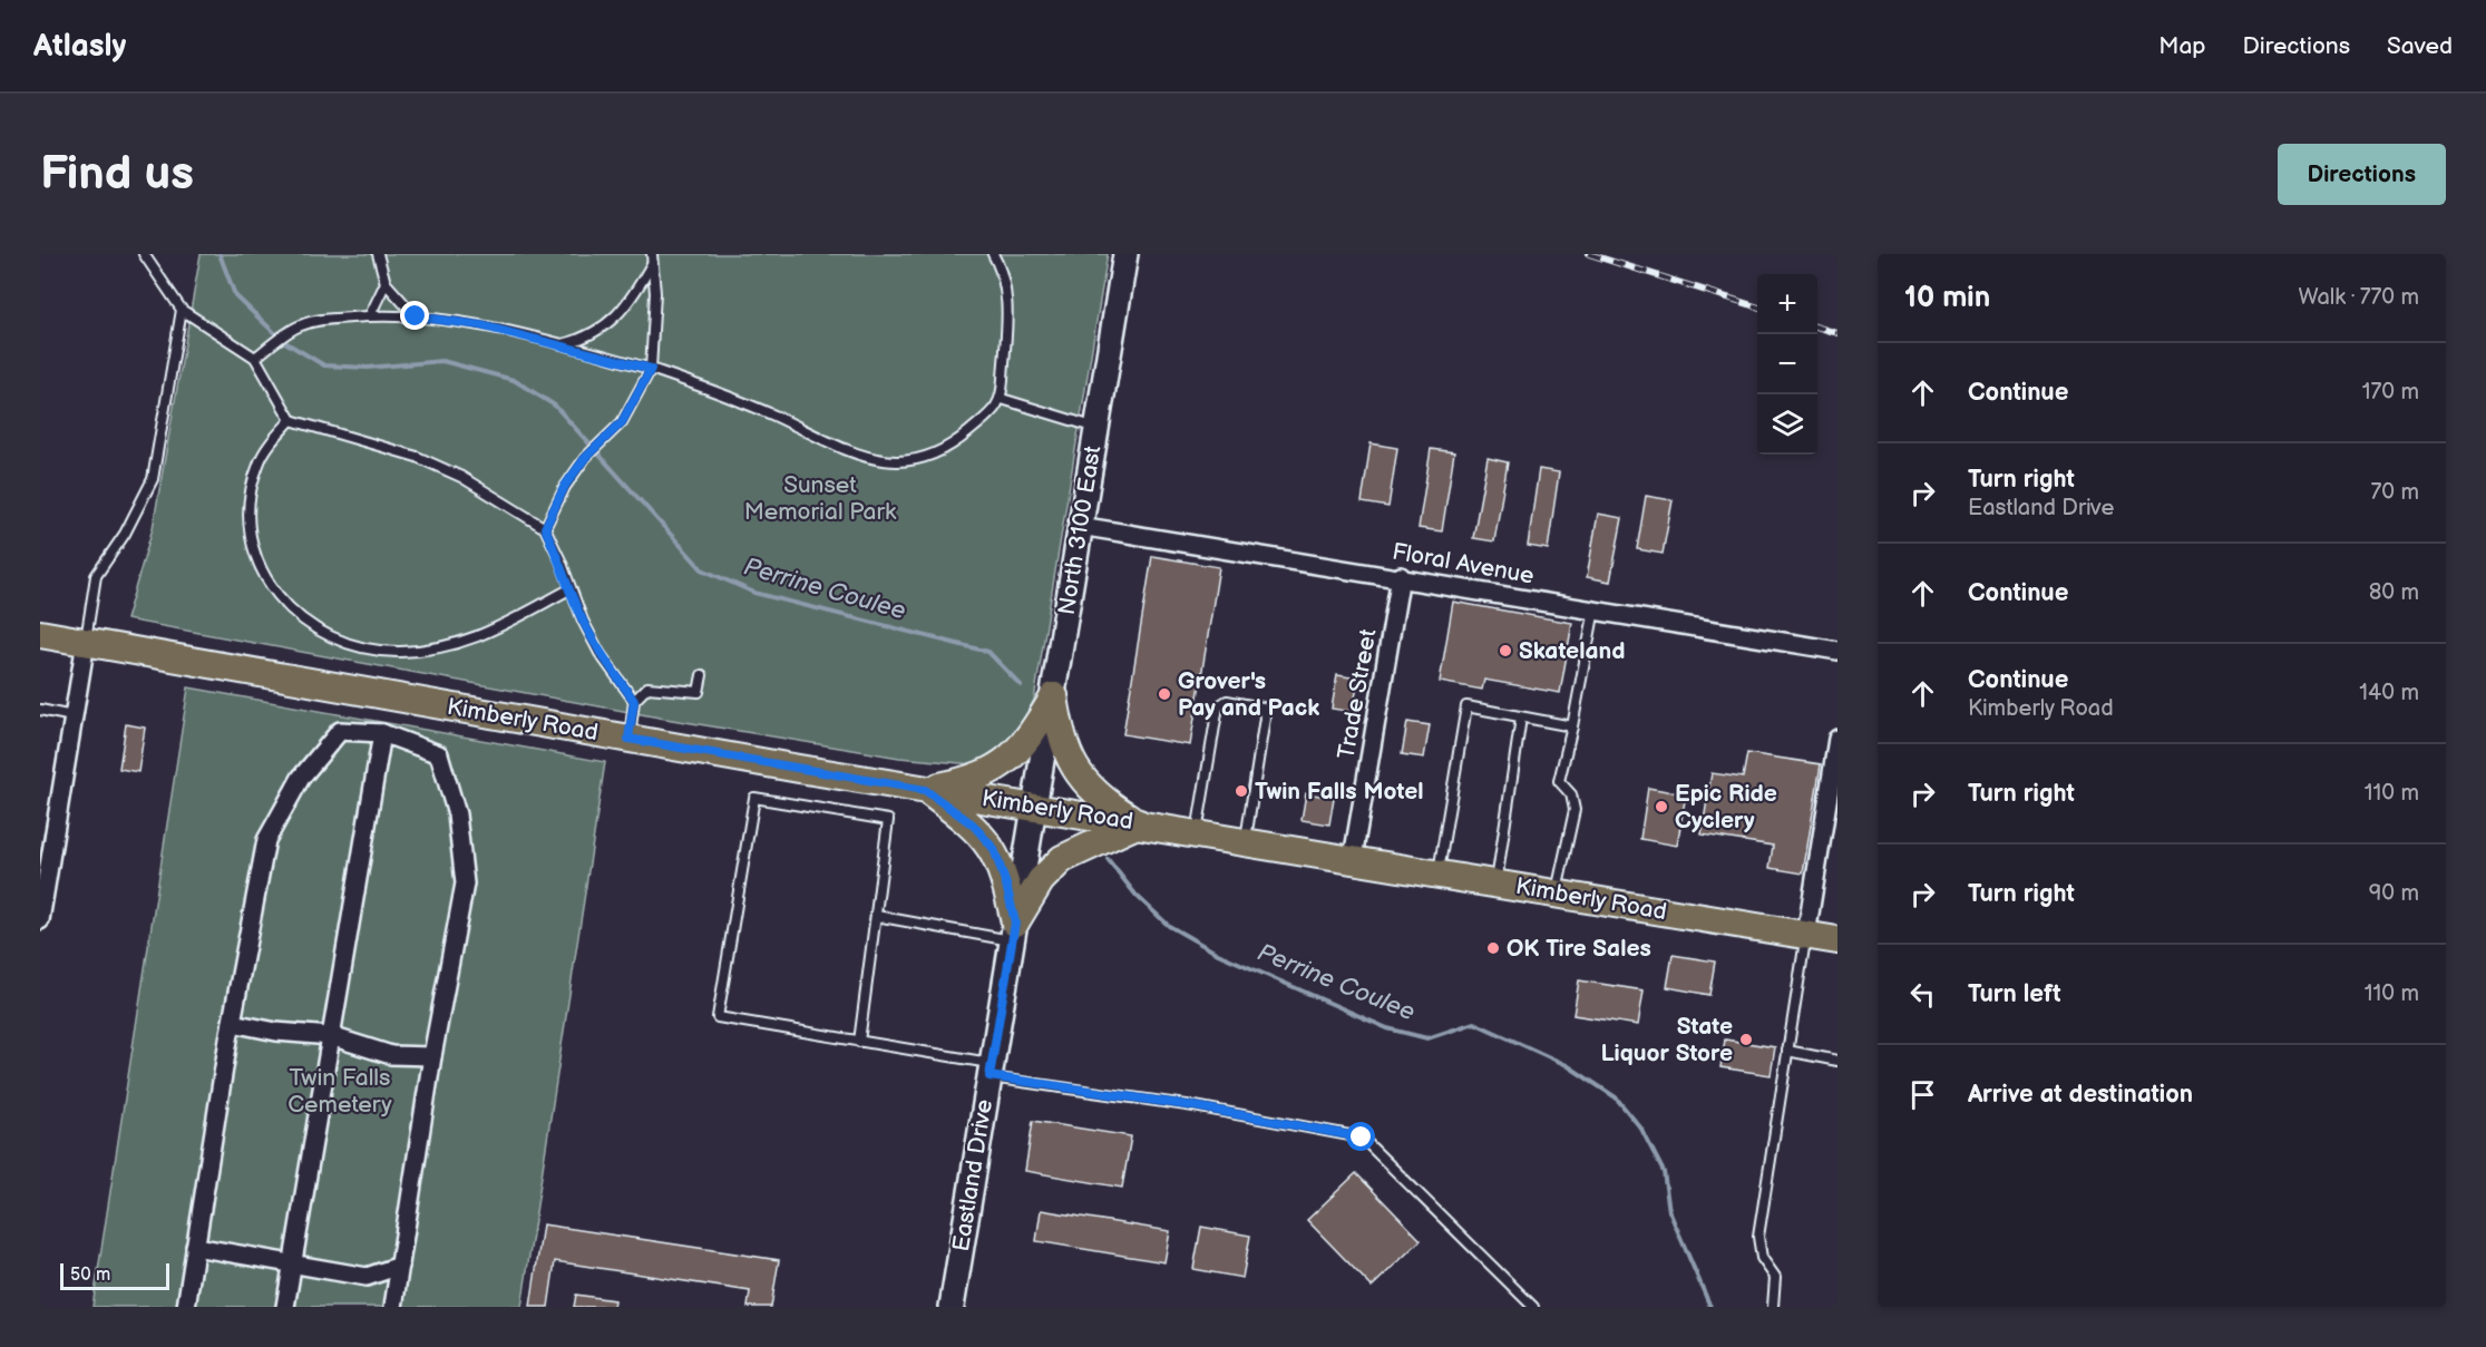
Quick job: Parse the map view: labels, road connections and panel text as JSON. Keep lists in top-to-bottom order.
{
  "streets": {
    "main road": ["North 3100 East", "Kimberly Road", "Eastland Drive"],
    "street": ["Floral Avenue", "Trade Street"]
  },
  "crossings": [
    ["North 3100 East", "Floral Avenue"],
    ["North 3100 East", "Kimberly Road"],
    ["North 3100 East", "Eastland Drive"],
    ["Floral Avenue", "Trade Street"],
    ["Trade Street", "Kimberly Road"],
    ["Kimberly Road", "Eastland Drive"]
  ],
  "water": ["Perrine Coulee"],
  "parks": ["Sunset Memorial Park", "Twin Falls Cemetery"],
  "places": [
    "Skateland",
    "Grover's Pay and Pack",
    "Twin Falls Motel",
    "Epic Ride Cyclery",
    "OK Tire Sales",
    "State Liquor Store"
  ],
  "scale_bar": "50 m",
  "page": {
    "header": "Atlasly",
    "nav": ["Map", "Directions", "Saved"],
    "buttons": "Directions",
    "title": "Find us",
    "heading": ["10 min", "Walk · 770 m"],
    "map_buttons": ["+", "−"],
    "list": [
      ["Continue", "170 m"],
      ["Turn right", "Eastland Drive", "70 m"],
      ["Continue", "80 m"],
      ["Continue", "Kimberly Road", "140 m"],
      ["Turn right", "110 m"],
      ["Turn right", "90 m"],
      ["Turn left", "110 m"],
      "Arrive at destination"
    ],
    "scale": "50 m"
  }
}
